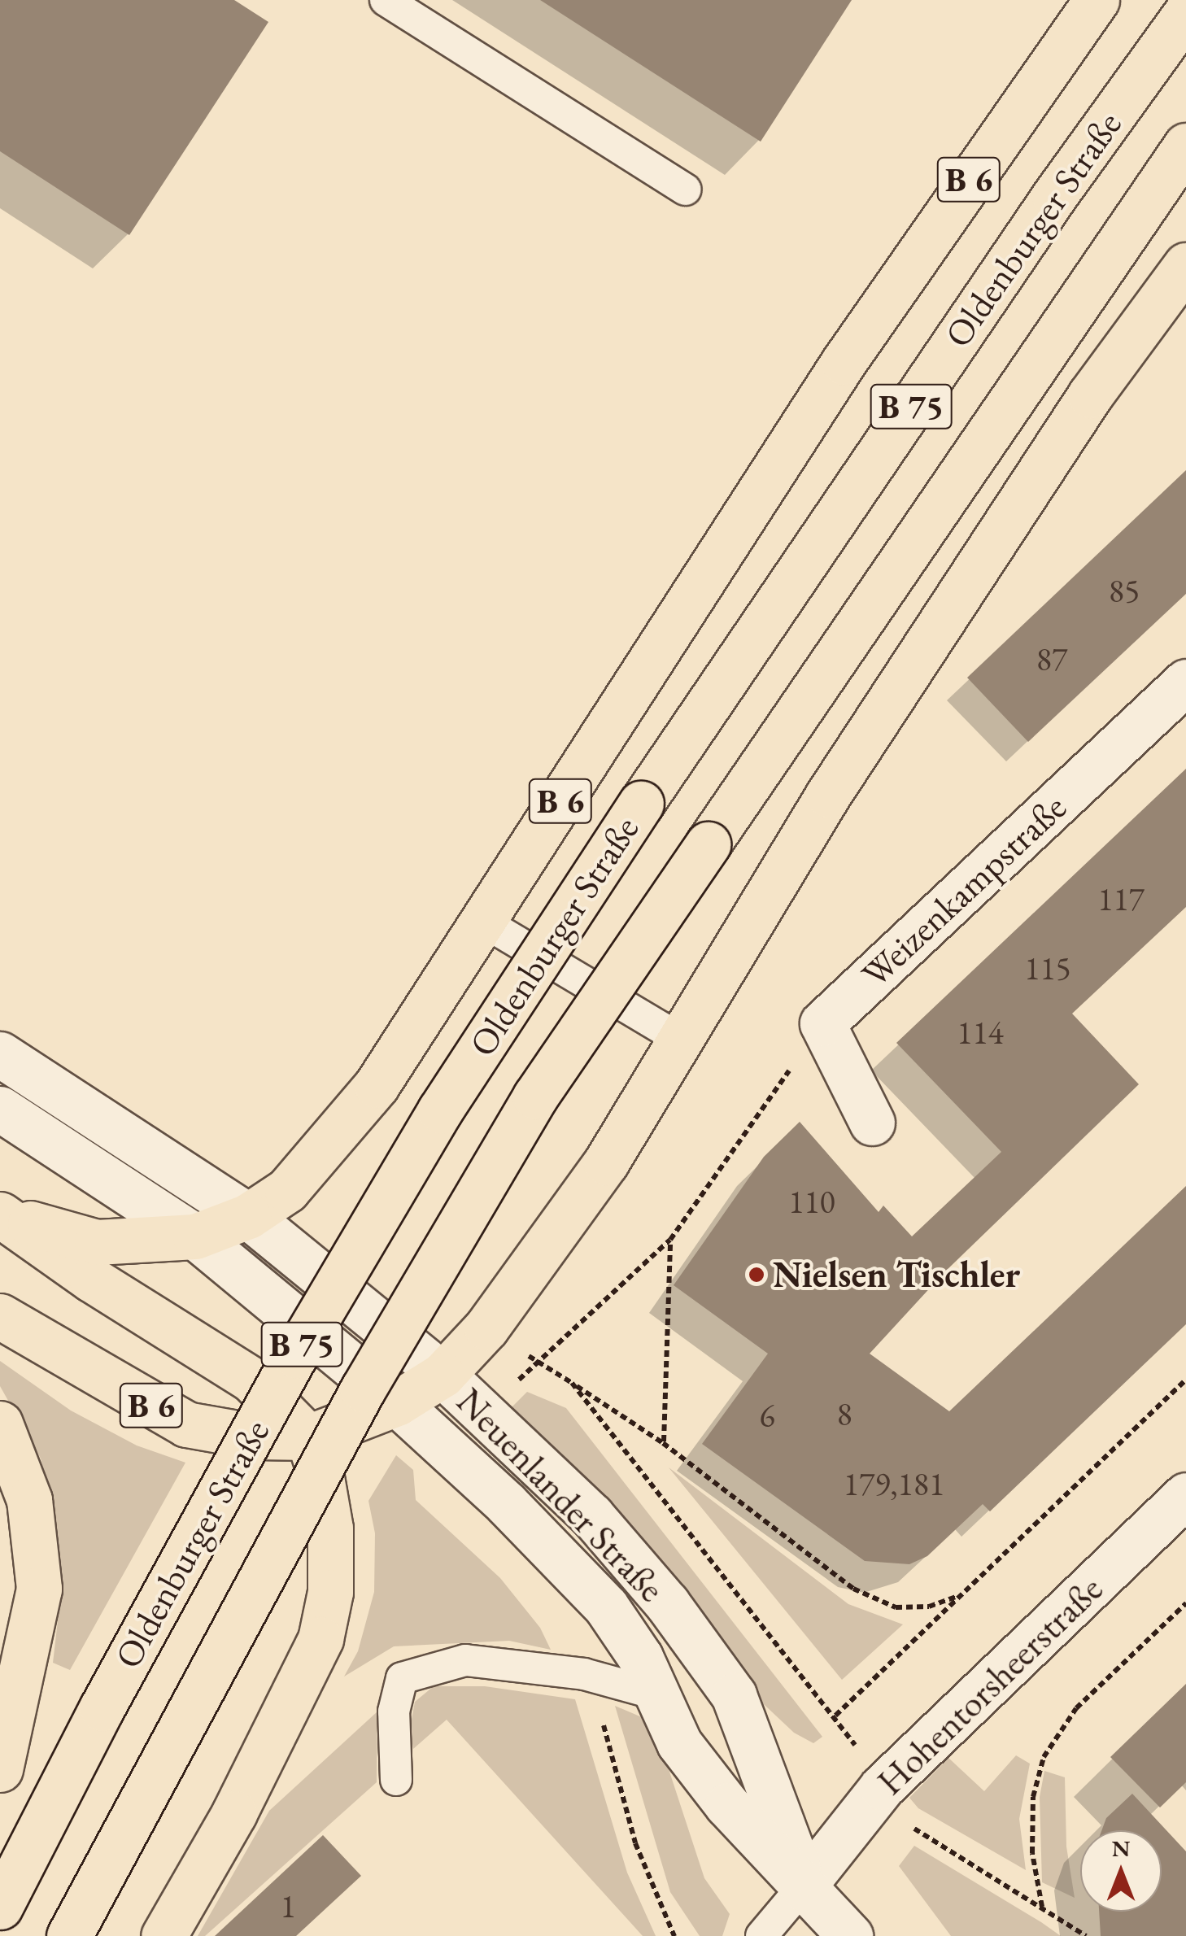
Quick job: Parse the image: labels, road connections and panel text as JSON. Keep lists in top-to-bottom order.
{
  "streets": {
    "highway": ["B 6", "Oldenburger Straße", "B 75"],
    "street": ["Weizenkampstraße", "Neuenlander Straße", "Hohentorsheerstraße"]
  },
  "crossings": [
    ["B 6", "B 75"],
    ["B 6", "Neuenlander Straße"],
    ["Neuenlander Straße", "Hohentorsheerstraße"]
  ],
  "places": ["Nielsen Tischler"],
  "house_numbers": [
    "85",
    "87",
    "117",
    "115",
    "114",
    "110",
    "8",
    "6",
    "179,181",
    "1"
  ],
  "north": "top"
}
